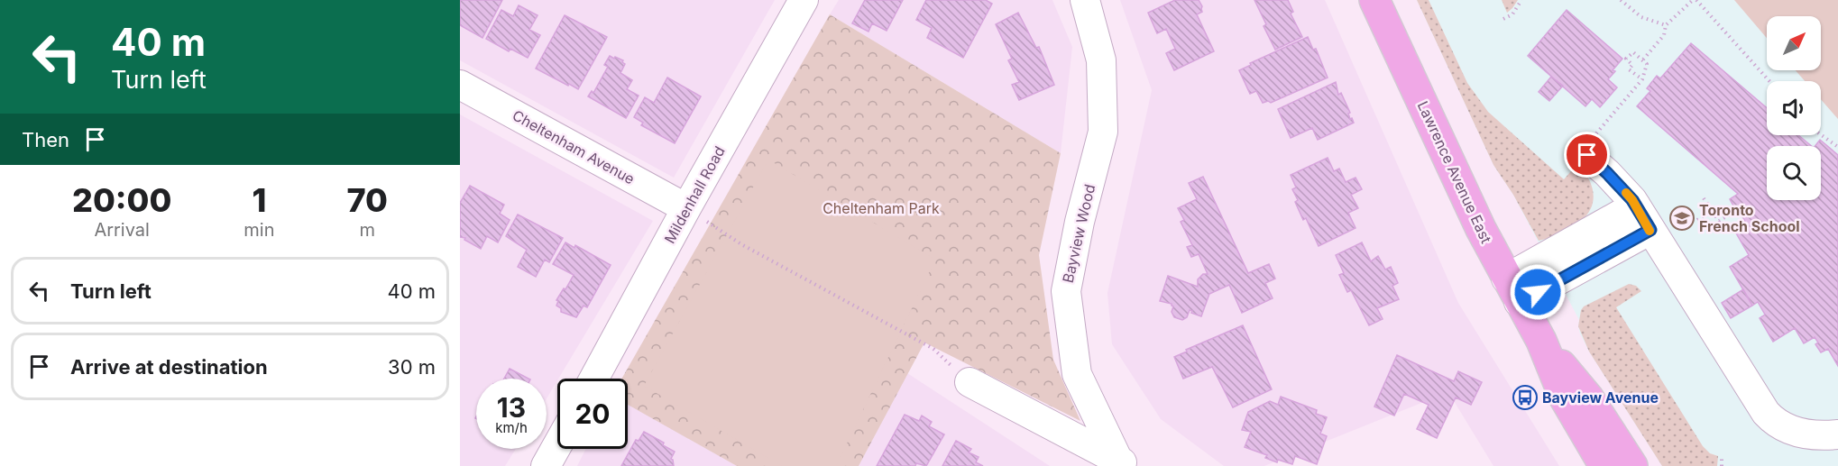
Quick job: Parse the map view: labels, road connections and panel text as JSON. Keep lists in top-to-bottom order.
{
  "streets": {
    "main road": ["Lawrence Avenue East"],
    "street": ["Cheltenham Avenue", "Mildenhall Road", "Bayview Wood"]
  },
  "crossings": [
    ["Cheltenham Avenue", "Mildenhall Road"]
  ],
  "parks": ["Cheltenham Park"],
  "places": {
    "school or university": ["Toronto French School"],
    "bus stop": ["Bayview Avenue"]
  },
  "north": "top right",
  "page": {
    "turn": ["40 m", "Turn left"],
    "then": "Then",
    "eta": [
      "20:00",
      "Arrival",
      "1",
      "min",
      "70",
      "m"
    ],
    "list": [
      {
        "name": "Turn left",
        "value": "40 m"
      },
      {
        "name": "Arrive at destination",
        "value": "30 m"
      }
    ],
    "speed": "13 km/h",
    "limit": "20"
  }
}
